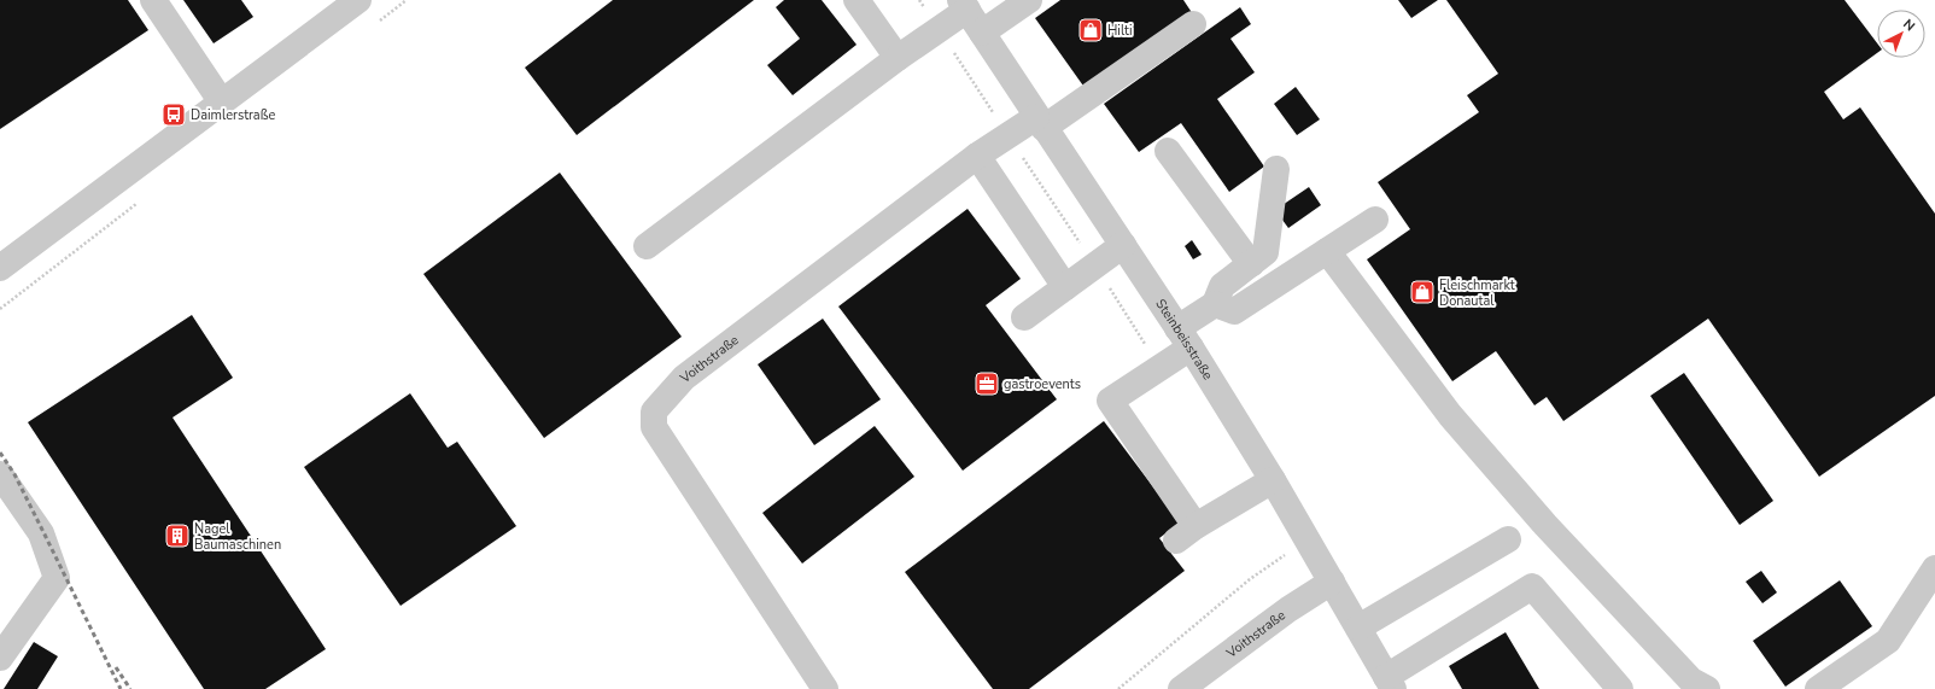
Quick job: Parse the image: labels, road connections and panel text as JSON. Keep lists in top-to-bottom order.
{
  "streets": {
    "street": ["Steinbeisstraße", "Voithstraße"]
  },
  "crossings": [
    ["Steinbeisstraße", "Voithstraße"]
  ],
  "places": {
    "shop": ["Hilti", "Fleischmarkt Donautal"],
    "bus stop": ["Daimlerstraße"],
    "office": ["gastroevents"],
    "building": ["Nagel Baumaschinen"]
  },
  "north": "top right"
}
